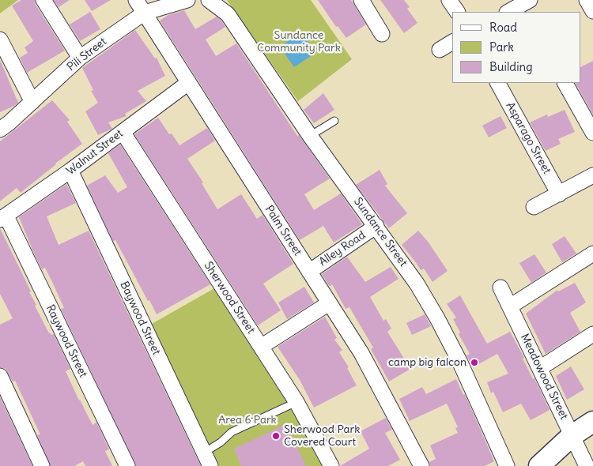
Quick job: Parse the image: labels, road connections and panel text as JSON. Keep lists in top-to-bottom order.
{
  "streets": {
    "street": [
      "Pili Street",
      "Asparago Street",
      "Walnut Street",
      "Palm Street",
      "Sundance Street",
      "Alley Road",
      "Sherwood Street",
      "Baywood Street",
      "Raywood Street",
      "Meadowood Street"
    ]
  },
  "crossings": [
    ["Pili Street", "Palm Street"],
    ["Walnut Street", "Palm Street"],
    ["Walnut Street", "Sherwood Street"],
    ["Walnut Street", "Baywood Street"],
    ["Walnut Street", "Raywood Street"],
    ["Palm Street", "Alley Road"],
    ["Sundance Street", "Alley Road"]
  ],
  "parks": ["Sundance Community Park", "Area 6 Park"],
  "places": ["camp big falcon", "Sherwood Park Covered Court"],
  "legend": ["Road", "Park", "Building"]
}
